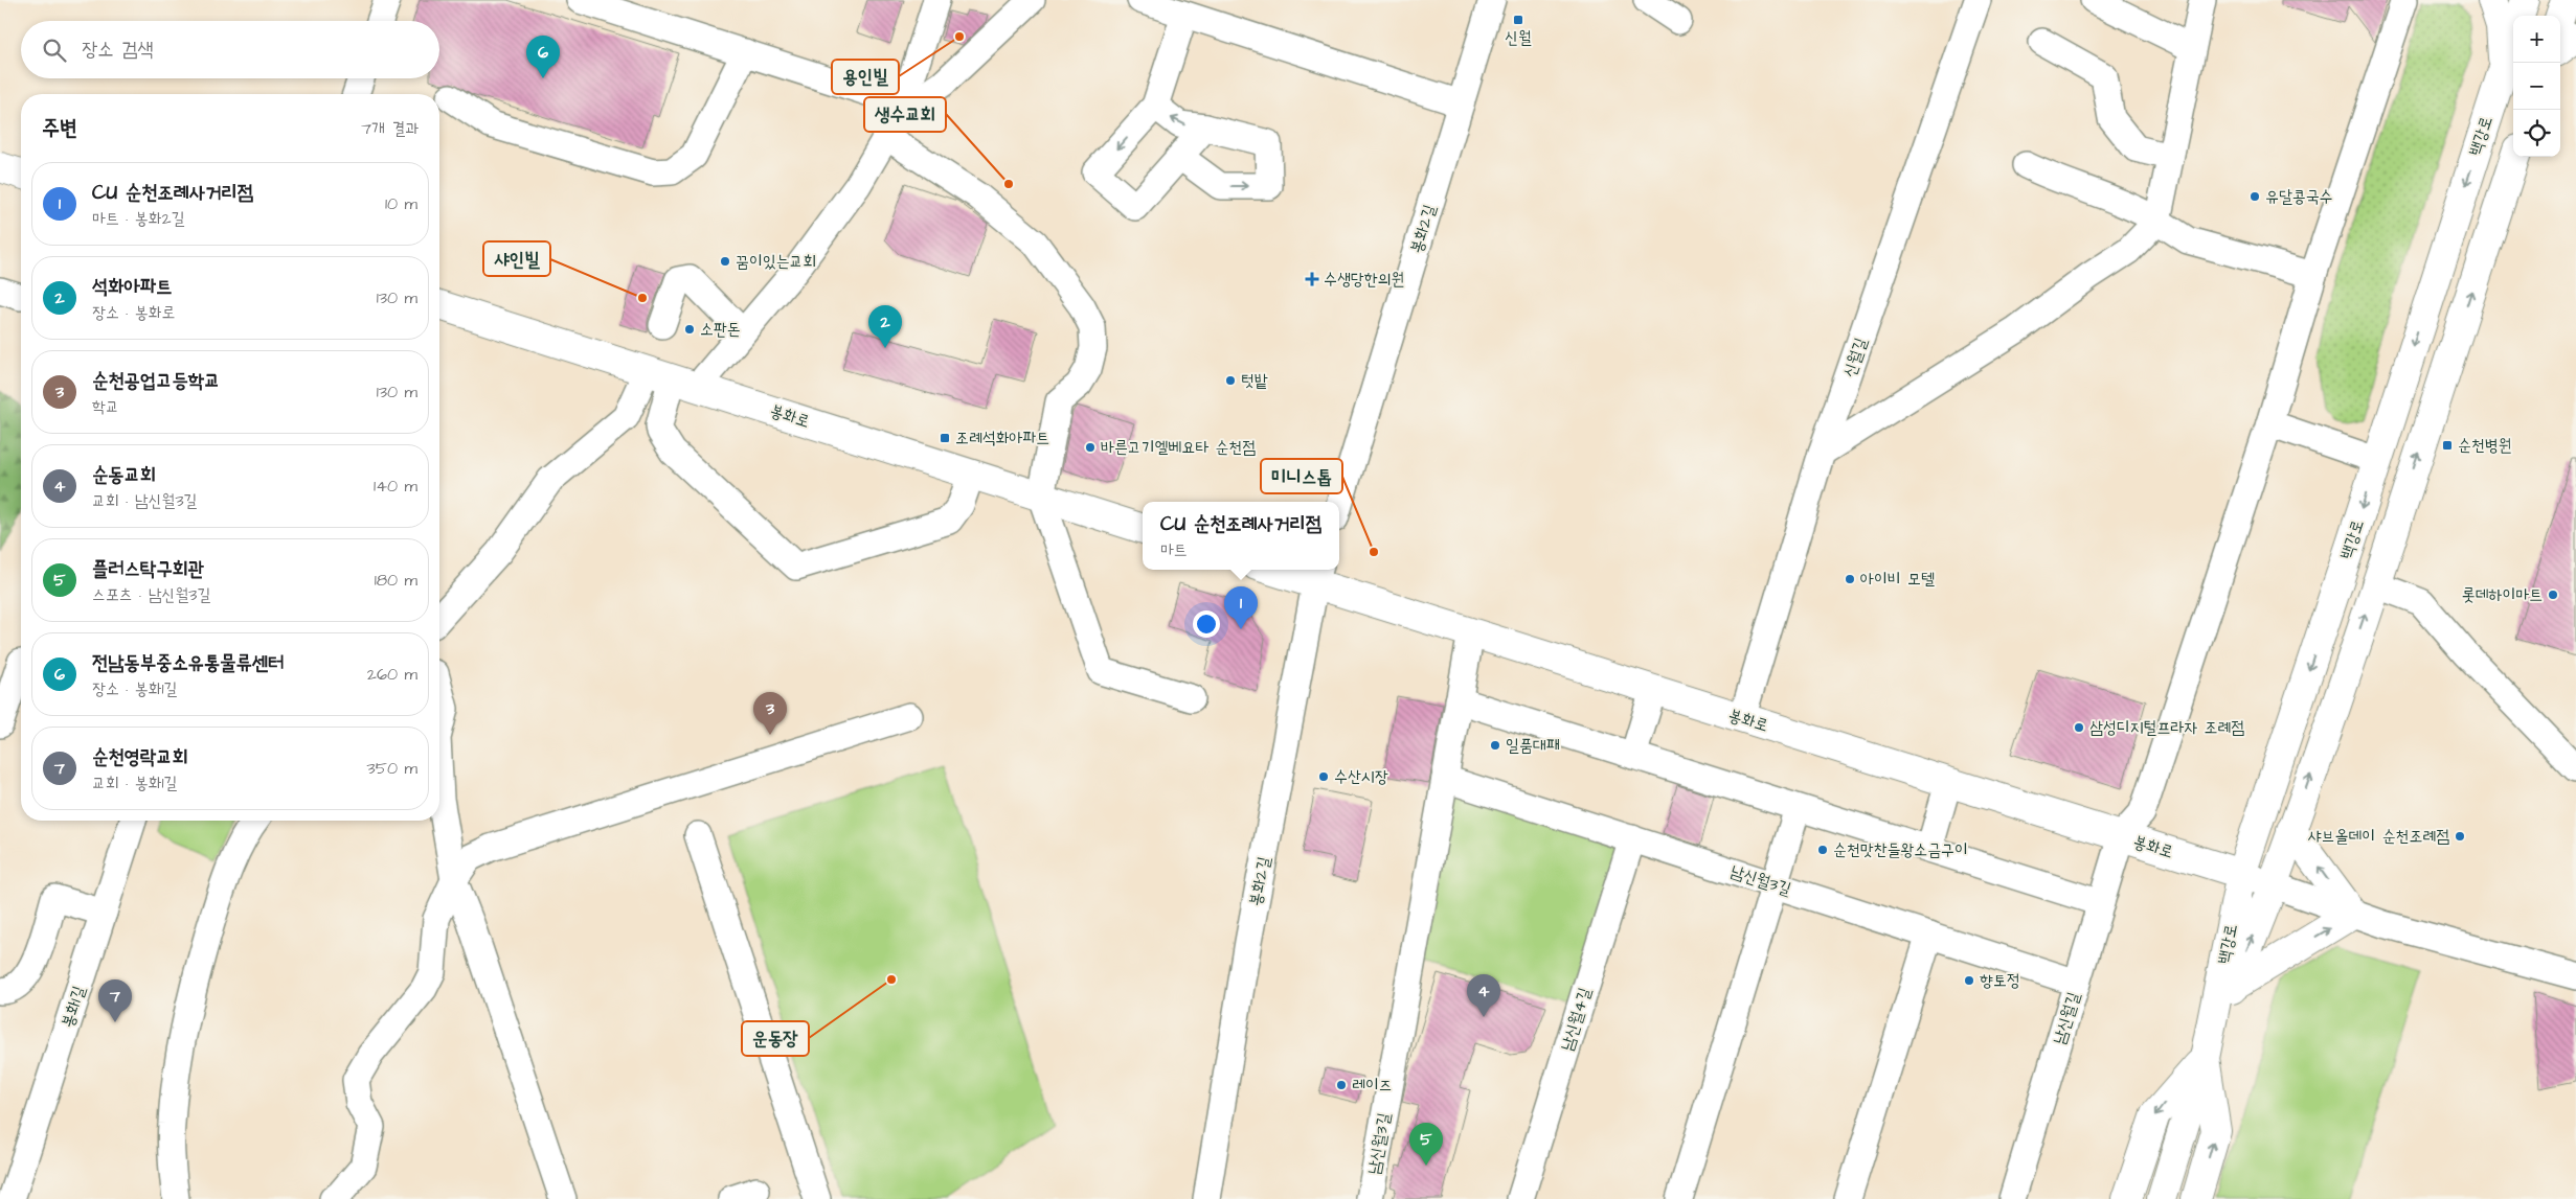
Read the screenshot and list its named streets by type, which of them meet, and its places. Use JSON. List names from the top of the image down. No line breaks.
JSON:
{"streets":{"main road":["백강로","봉화로"],"street":["봉화2길","신월길","남신월3길","봉화1길","남신월길","남신월4길"]},"crossings":[["백강로","봉화로"],["봉화2길","봉화로"],["신월길","봉화로"],["봉화로","남신월3길"],["봉화로","남신월길"],["남신월3길","남신월길"],["남신월3길","남신월4길"]],"places":{"transit":["신월","조례석화아파트","순천병원"],"other":["용인빌","생수교회","유달콩국수","꿈이있는교회","샤인빌","소판돈","텃밭","바른고기엘베요타 순천점","미니스톱","아이비 모텔","롯데하이마트","삼성디지털프라자 조례점","일품대패","수산시장","샤브올데이 순천조례점","순천맛찬들왕소금구이","운동장","향토정","레이즈"],"health":["수생당한의원"]},"page":{"map_buttons":["+","−"],"search":"장소 검색","pins":["6","2","1","3","4","7","5"],"heading":["주변","7개 결과"],"list":[{"mark":"1","name":"CU 순천조례사거리점","note":"마트 · 봉화2길","value":"10 m"},{"mark":"2","name":"석화아파트","note":"장소 · 봉화로","value":"130 m"},{"mark":"3","name":"순천공업고등학교","note":"학교","value":"130 m"},{"mark":"4","name":"순동교회","note":"교회 · 남신월3길","value":"140 m"},{"mark":"5","name":"플러스탁구회관","note":"스포츠 · 남신월3길","value":"180 m"},{"mark":"6","name":"전남동부중소유통물류센터","note":"장소 · 봉화1길","value":"260 m"},{"mark":"7","name":"순천영락교회","note":"교회 · 봉화1길","value":"350 m"}],"popup":["CU 순천조례사거리점","마트"]}}
